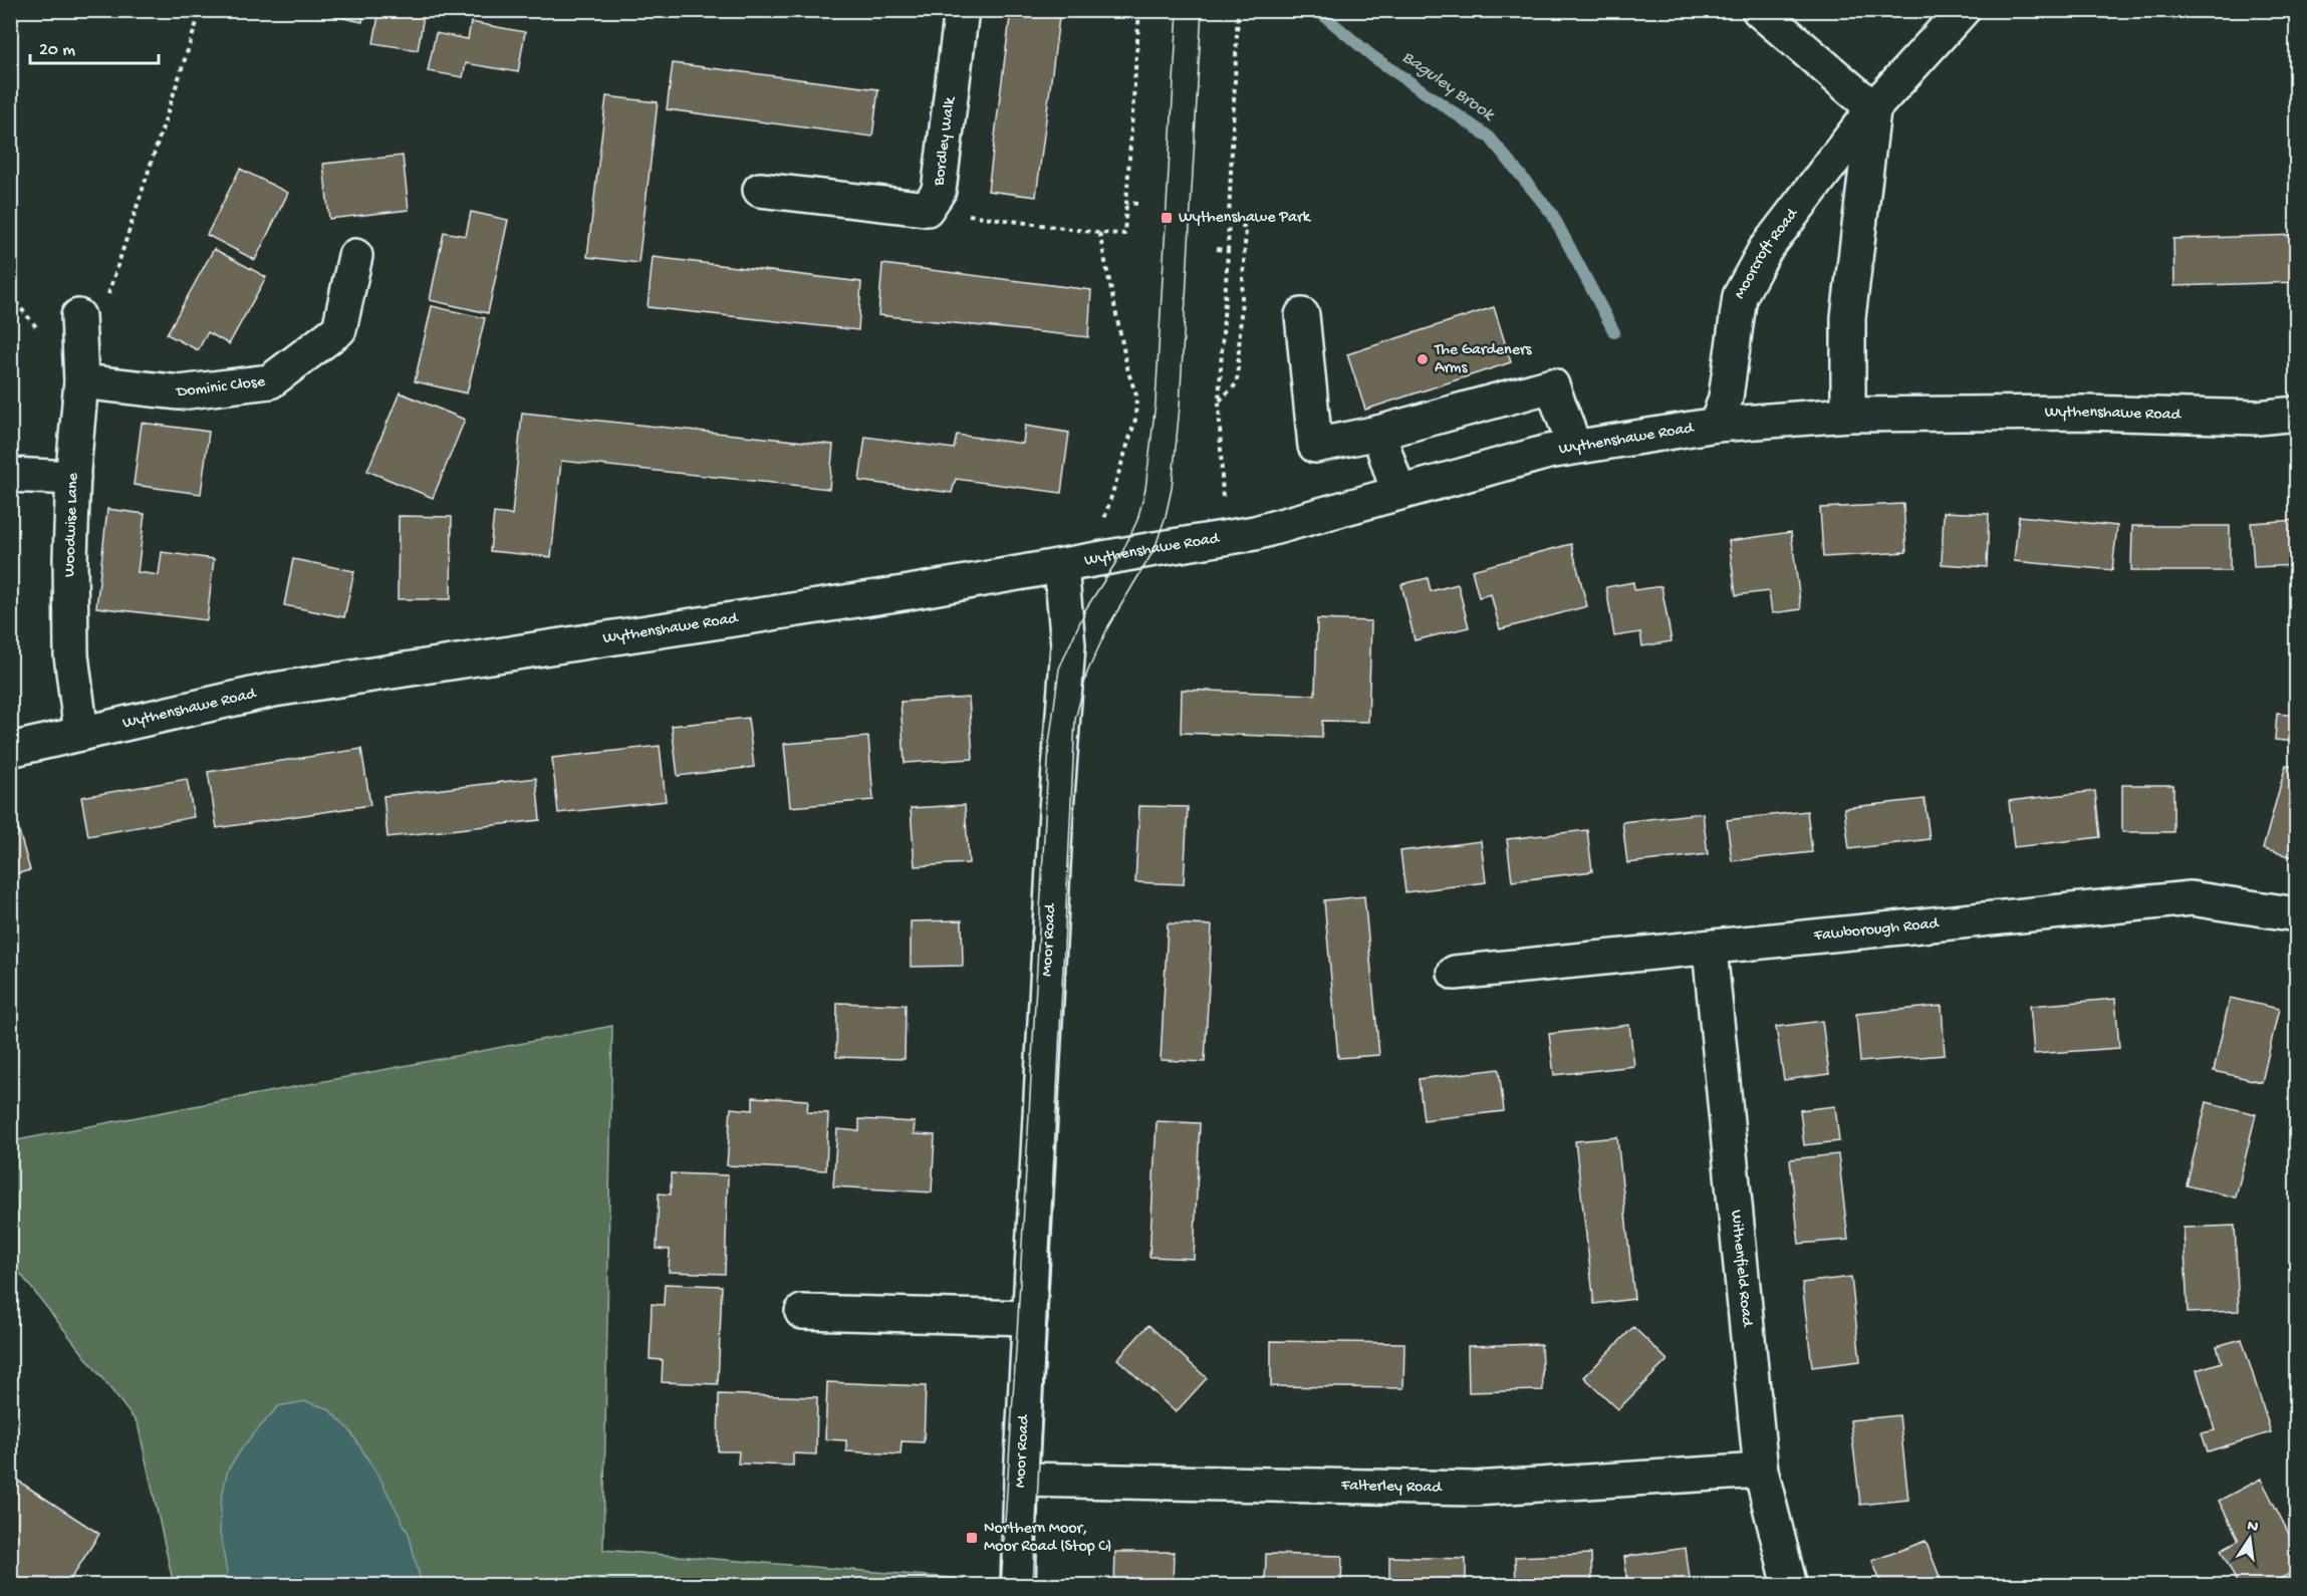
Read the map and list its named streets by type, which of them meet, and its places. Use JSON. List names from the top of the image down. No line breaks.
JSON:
{"streets":{"street":["Bordley Walk","Moorcroft Road","Dominic Close","Wythenshawe Road","Woodwise Lane","Fawborough Road","Moor Road","Withenfield Road","Falterley Road"]},"crossings":[["Moorcroft Road","Wythenshawe Road"],["Dominic Close","Woodwise Lane"],["Wythenshawe Road","Woodwise Lane"],["Wythenshawe Road","Moor Road"],["Fawborough Road","Withenfield Road"],["Moor Road","Falterley Road"],["Withenfield Road","Falterley Road"]],"water":["Baguley Brook"],"places":{"transit":["Wythenshawe Park","Northern Moor, Moor Road (Stop C)"],"other":["The Gardeners Arms"]},"scale_bar":"20 m","north":"top"}
